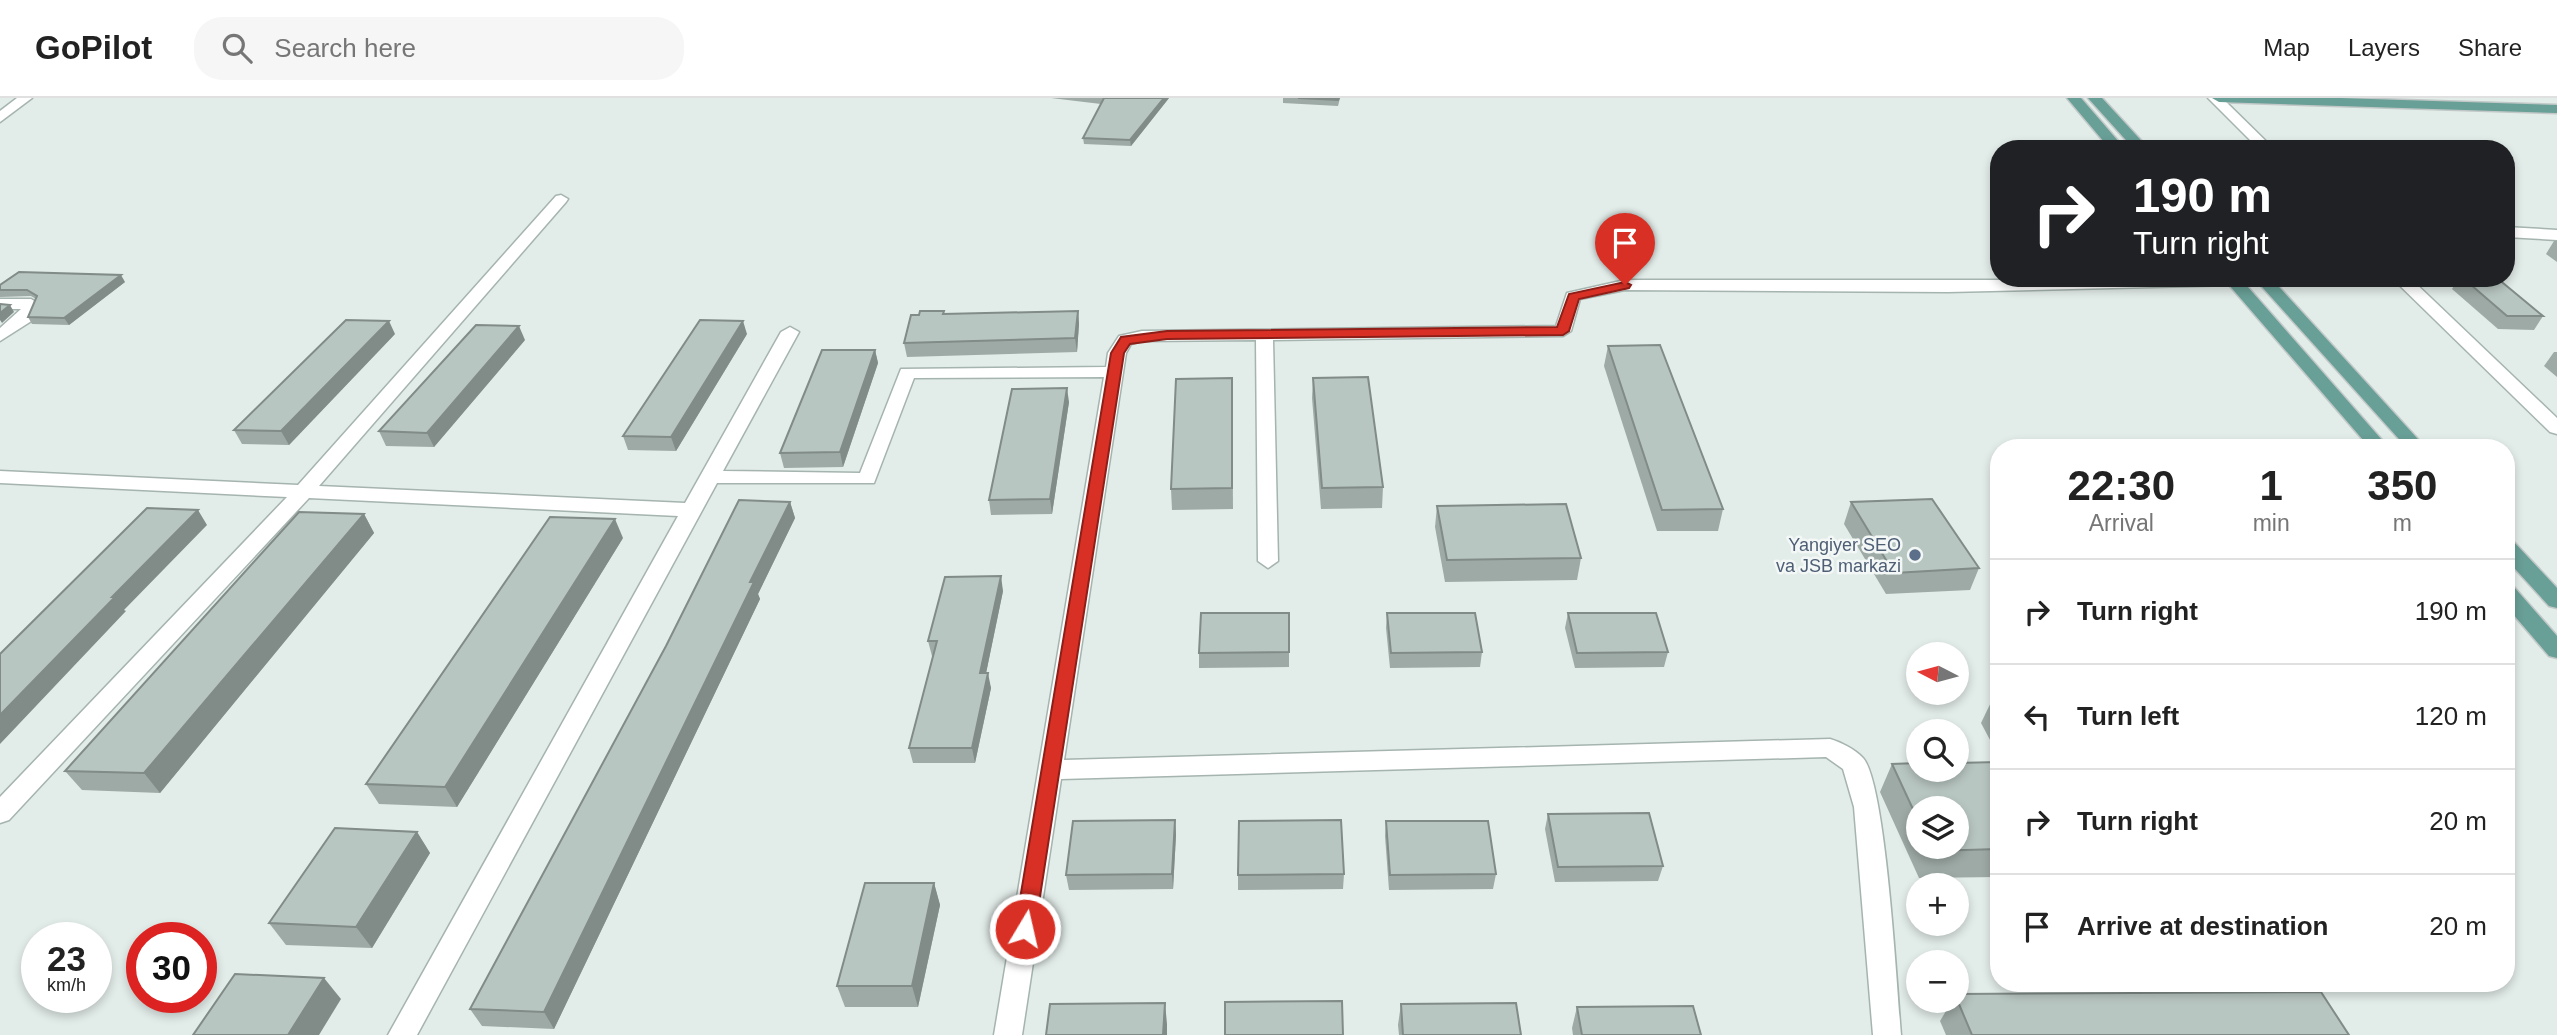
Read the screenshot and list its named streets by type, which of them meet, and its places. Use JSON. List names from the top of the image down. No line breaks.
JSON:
{"places":["Yangiyer SEO va JSB markazi"],"north":"left","page":{"header":"GoPilot","search":"Search here","nav":["Map","Layers","Share"],"turn":["190 m","Turn right"],"eta":["22:30","Arrival","1","min","350","m"],"list":[{"name":"Turn right","value":"190 m"},{"name":"Turn left","value":"120 m"},{"name":"Turn right","value":"20 m"},{"name":"Arrive at destination","value":"20 m"}],"map_buttons":["+","−"],"speed":"23 km/h","limit":"30"}}
